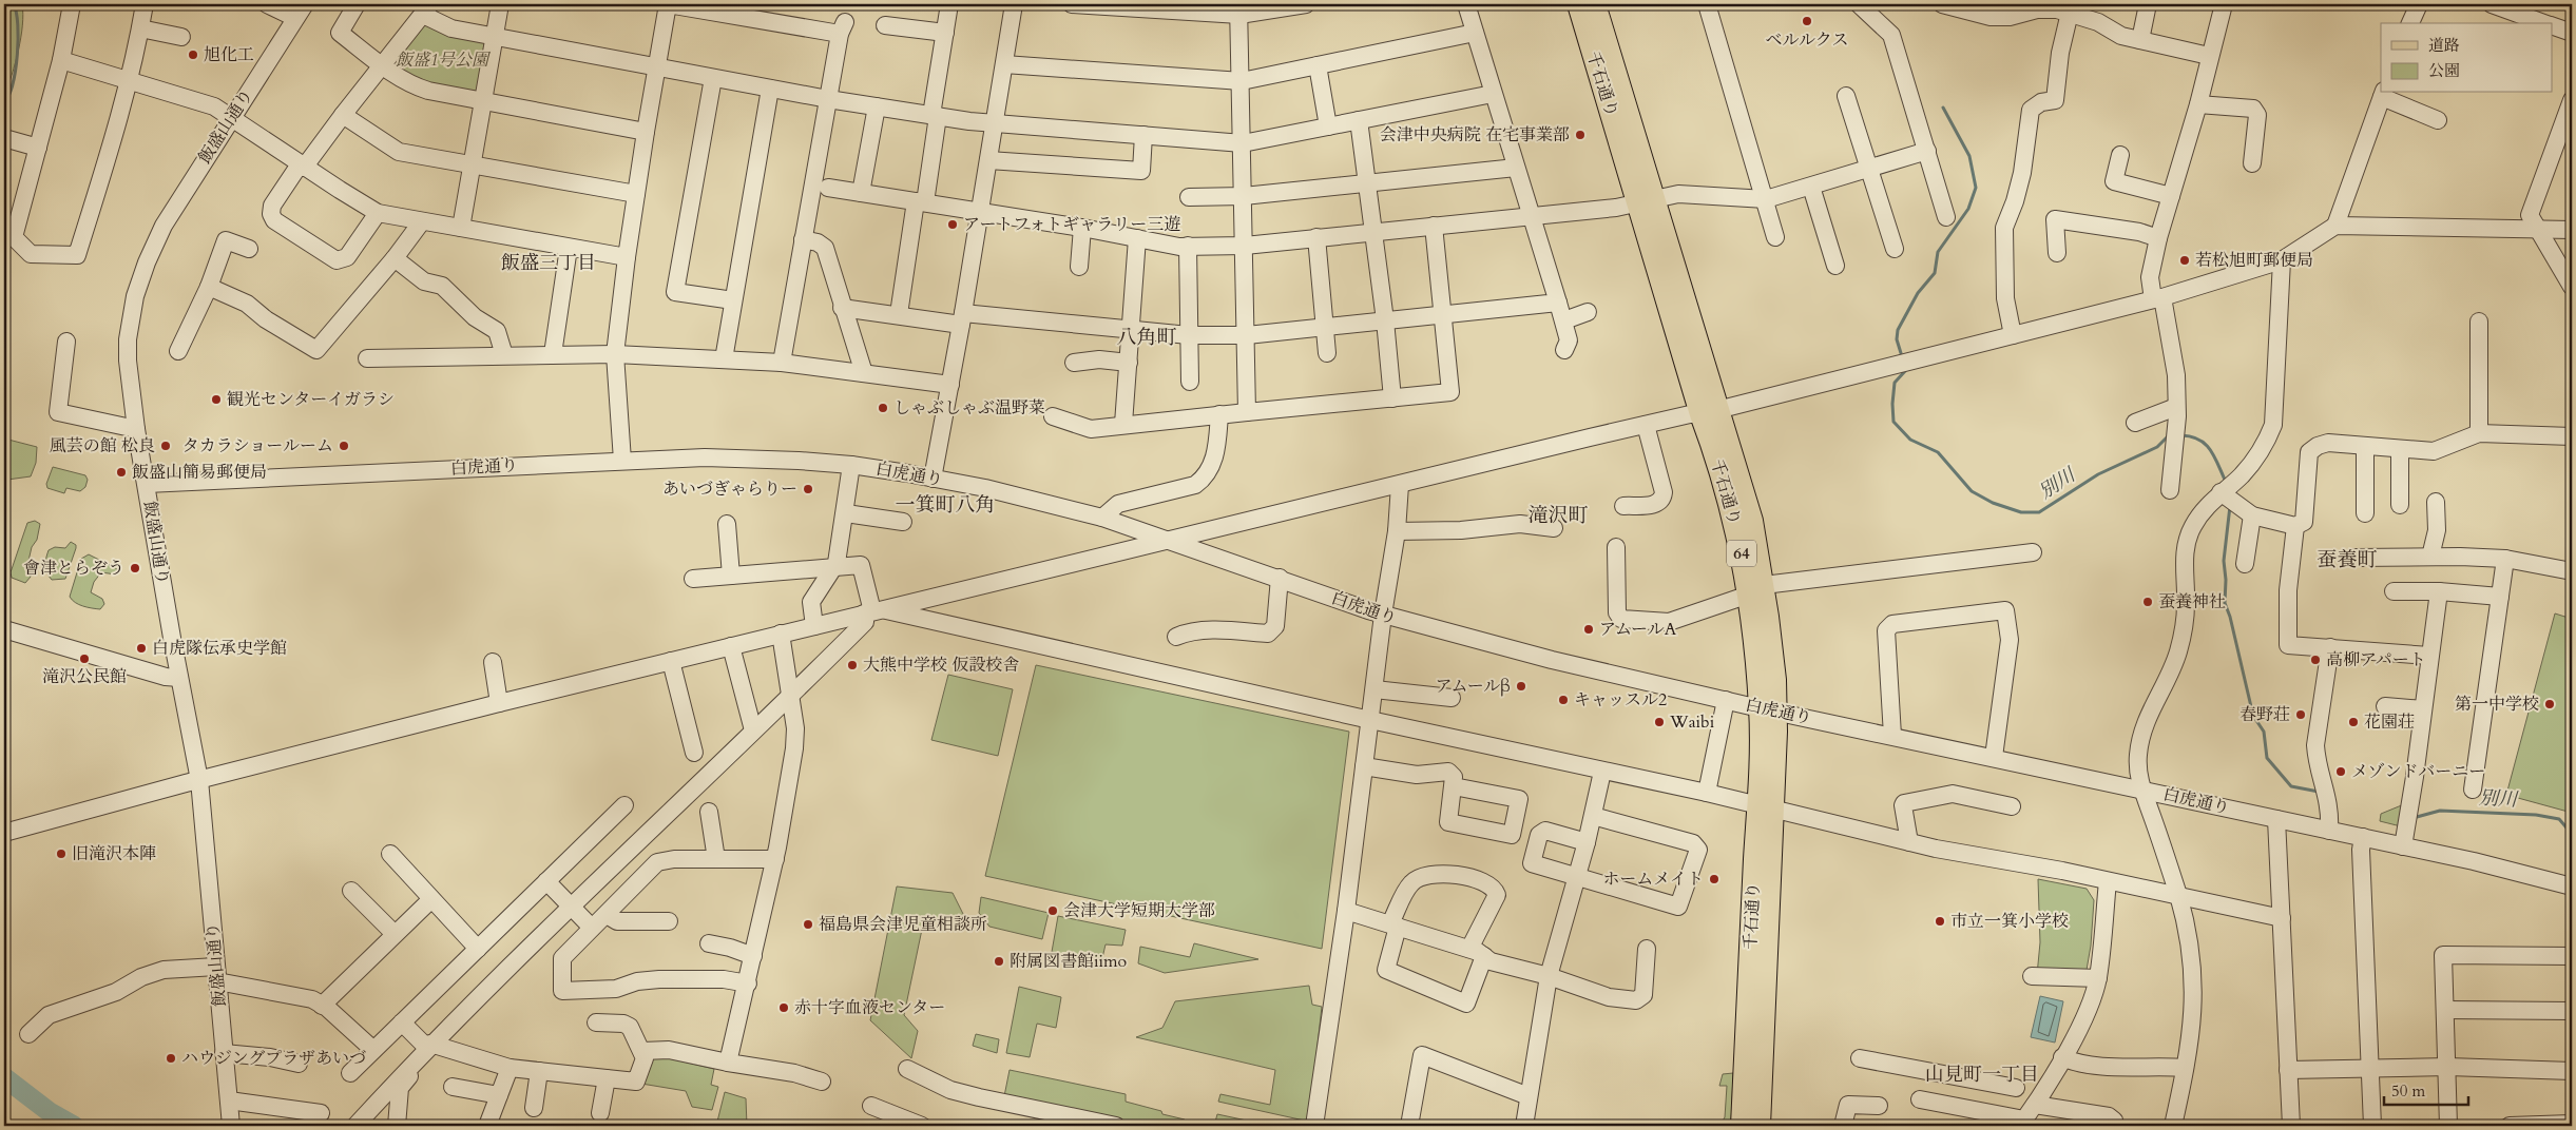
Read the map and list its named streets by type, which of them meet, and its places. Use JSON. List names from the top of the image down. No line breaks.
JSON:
{"streets":{"main road":["千石通り","64"],"street":["飯盛山通り","白虎通り"]},"crossings":[["千石通り","白虎通り"],["飯盛山通り","白虎通り"]],"districts":["飯盛三丁目","八角町","一箕町八角","滝沢町","蚕養町","山見町一丁目"],"water":["別川"],"parks":["飯盛1号公園"],"places":["ベルルクス","旭化工","会津中央病院 在宅事業部","アートフォトギャラリー三遊","若松旭町郵便局","観光センターイガラシ","しゃぶしゃぶ温野菜","風芸の館 松良","タカラショールーム","飯盛山簡易郵便局","あいづぎゃらりー","會津とらぞう","蚕養神社","アムールA","白虎隊伝承史学館","滝沢公民館","高柳アパート","大熊中学校 仮設校舎","アムールβ","キャッスル2","第一中学校","春野荘","Waibi","花園荘","メゾンドバーニー","旧滝沢本陣","ホームメイト","会津大学短期大学部","市立一箕小学校","福島県会津児童相談所","附属図書館iimo","赤十字血液センター","ハウジングプラザあいづ"],"legend":["道路","公園"],"scale_bar":"50 m"}
